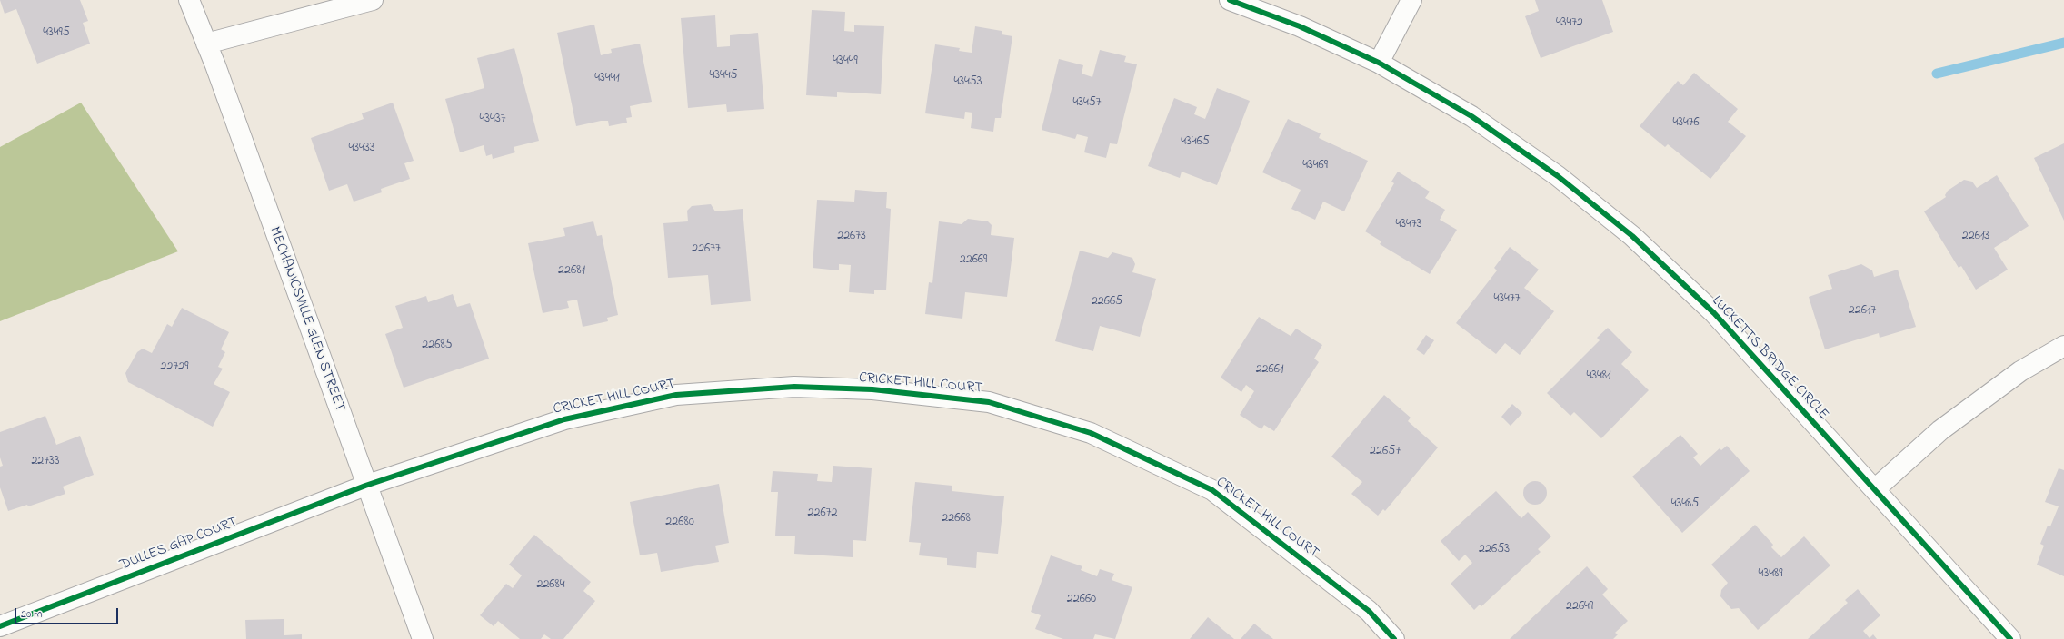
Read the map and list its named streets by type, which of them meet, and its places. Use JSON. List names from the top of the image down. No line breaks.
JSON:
{"streets":{"street":["MECHANICSVILLE GLEN STREET","LUCKETTS BRIDGE CIRCLE","CRICKET HILL COURT","DULLES GAP COURT"]},"crossings":[["MECHANICSVILLE GLEN STREET","CRICKET HILL COURT"],["MECHANICSVILLE GLEN STREET","DULLES GAP COURT"],["CRICKET HILL COURT","DULLES GAP COURT"]],"house_numbers":["43472","43495","43449","43445","43441","43453","43457","43437","43476","43465","43433","43469","43473","22673","22613","22677","22669","22681","43477","22665","22617","22685","22729","22661","43481","22657","22733","43485","22672","22668","22680","22653","43489","22684","22660","22649"],"scale_bar":"20 m"}
